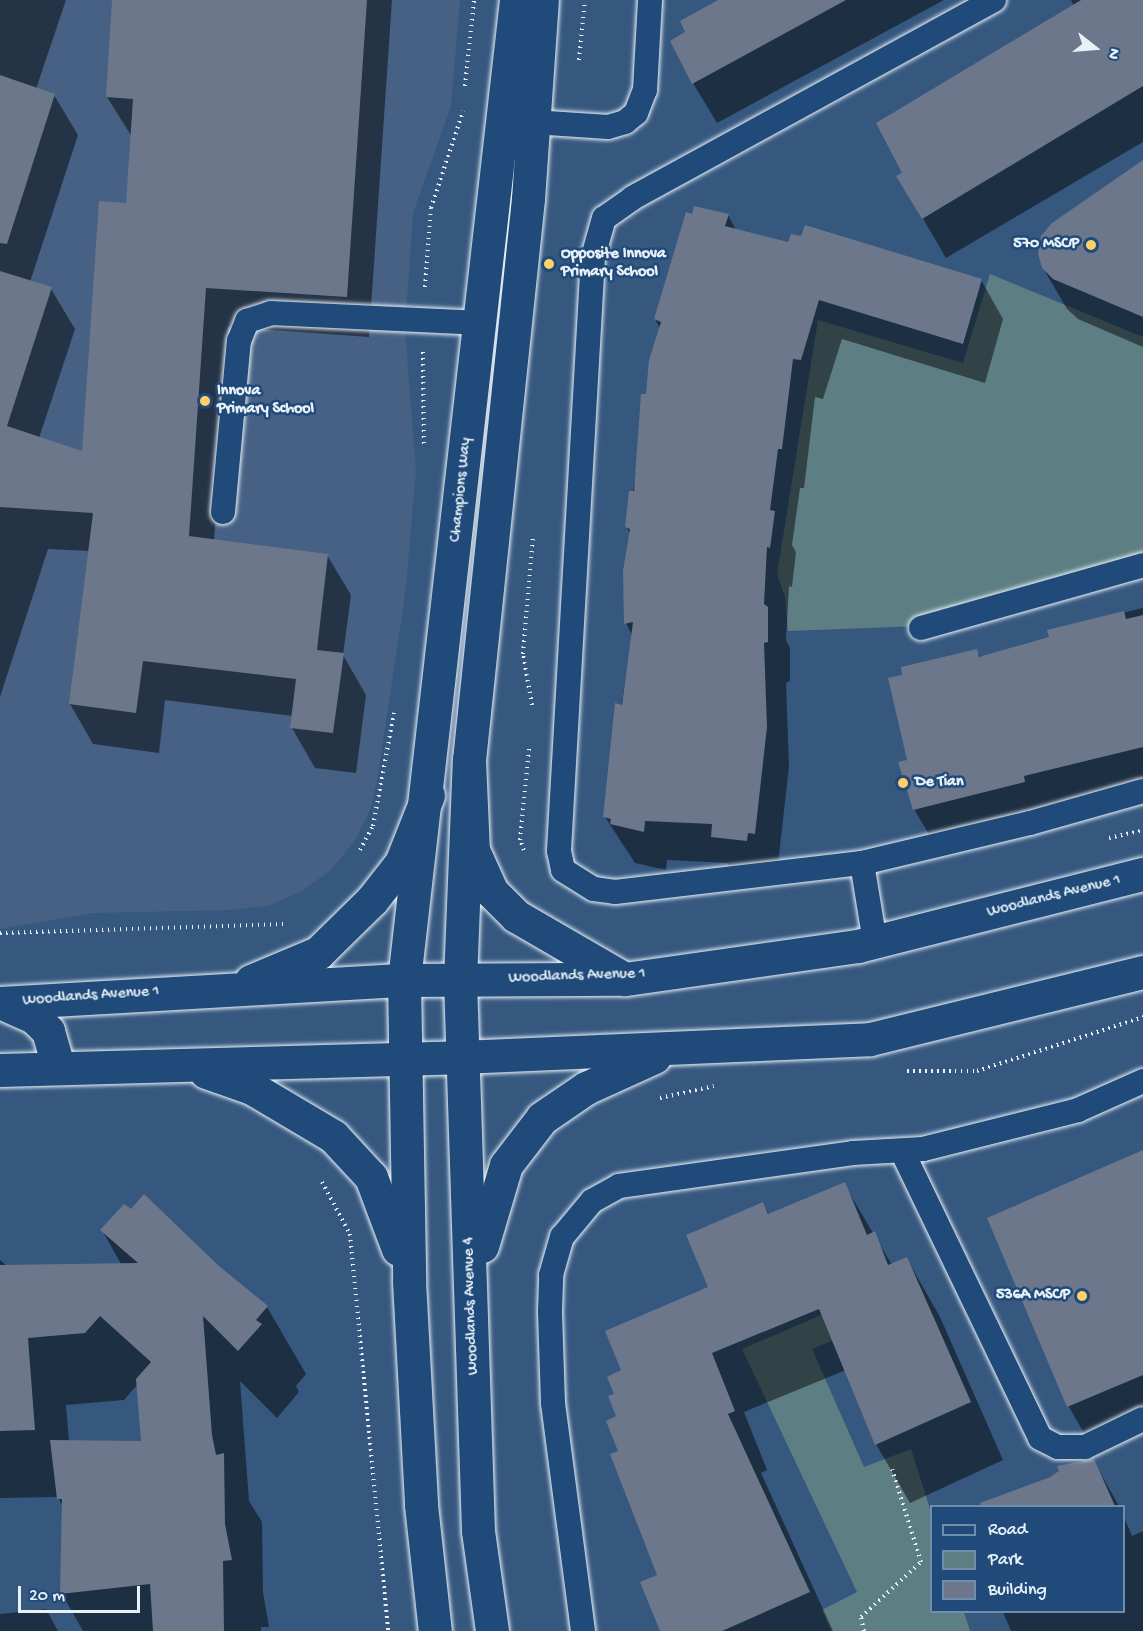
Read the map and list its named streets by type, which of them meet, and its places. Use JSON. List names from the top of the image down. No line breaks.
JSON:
{"streets":{"street":["Champions Way","Woodlands Avenue 1","Woodlands Avenue 4"]},"crossings":[["Champions Way","Woodlands Avenue 1"],["Woodlands Avenue 1","Woodlands Avenue 4"]],"places":["570 MSCP","Opposite Innova Primary School","Innova Primary School","De Tian","536A MSCP"],"legend":["Road","Park","Building"],"scale_bar":"20 m","north":"right"}
